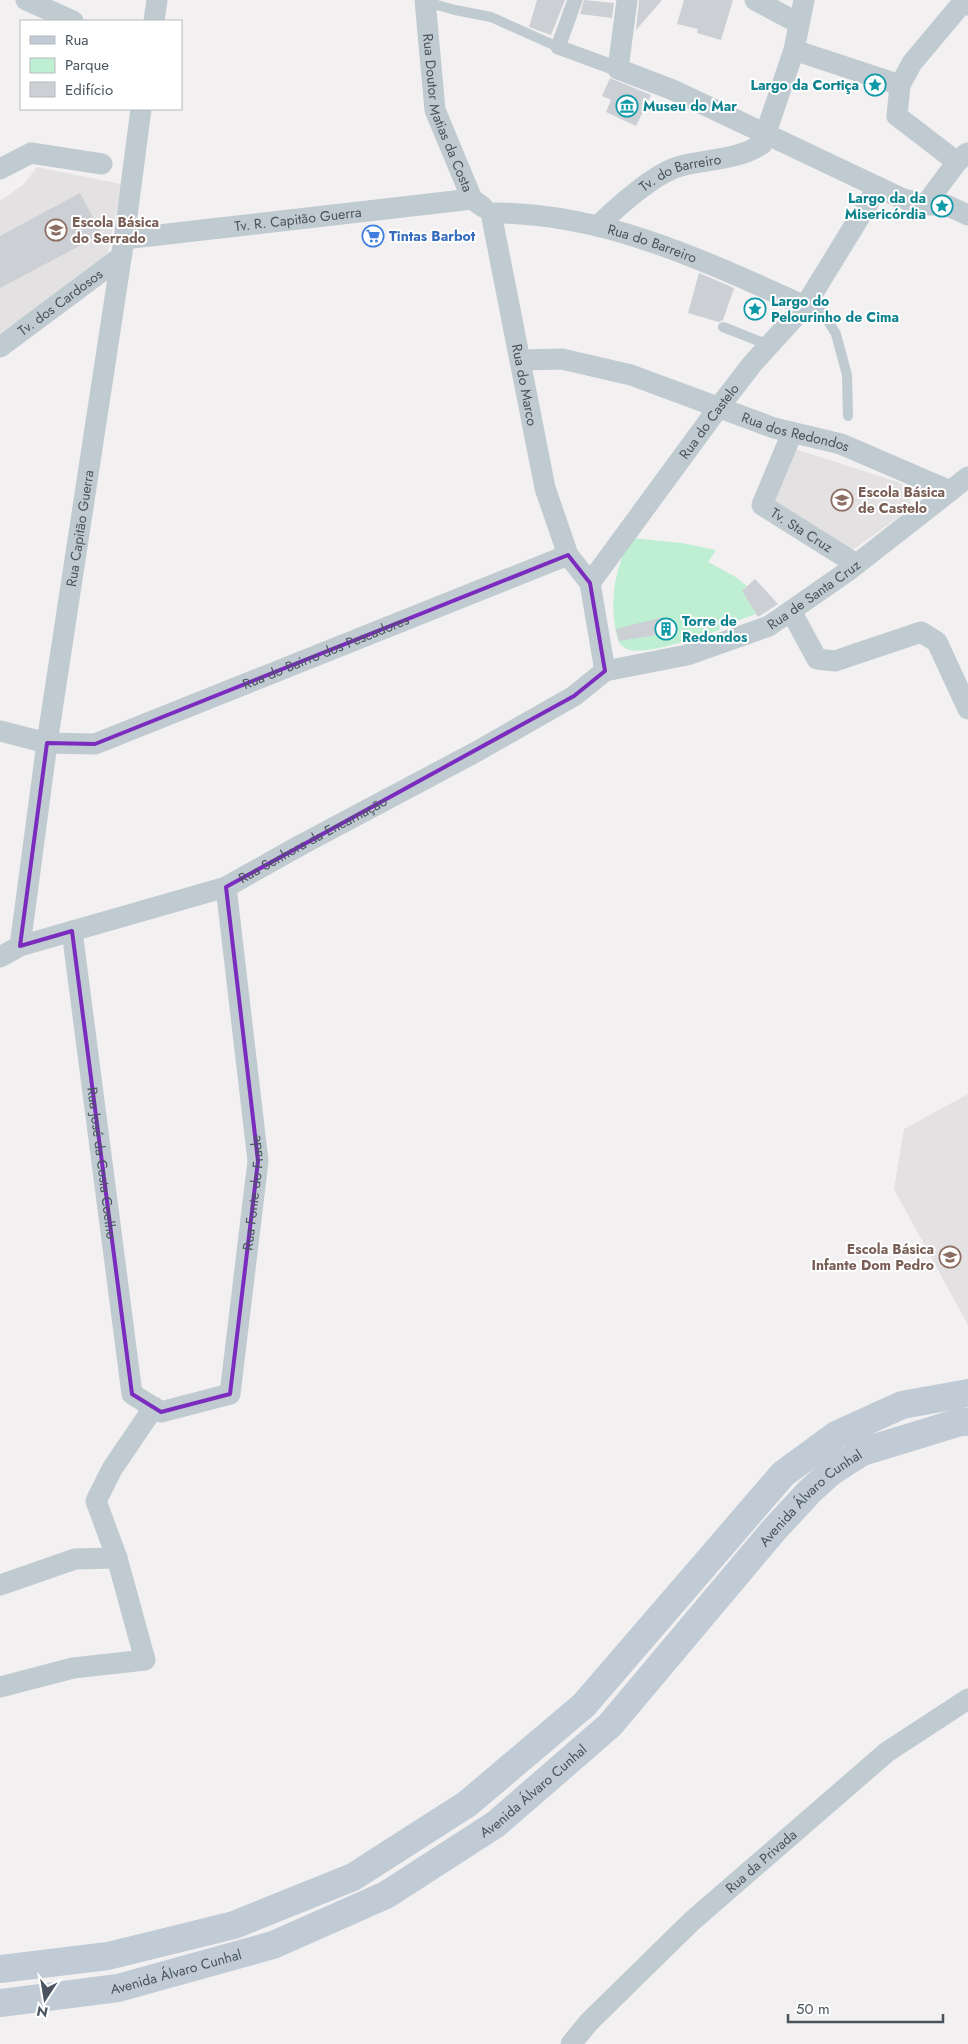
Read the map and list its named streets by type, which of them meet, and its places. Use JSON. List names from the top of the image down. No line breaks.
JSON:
{"streets":{"main road":["Avenida Álvaro Cunhal"],"street":["Rua Doutor Matias da Costa","Tv. do Barreiro","Tv. R. Capitão Guerra","Rua do Barreiro","Tv. dos Cardosos","Rua do Marco","Rua do Castelo","Rua dos Redondos","Rua Capitão Guerra","Tv. Sta Cruz","Rua de Santa Cruz","Rua do Bairro dos Pescadores","Rua Senhora da Encarnação","Rua José da Costa Coelho","Rua Fonte do Frade","Rua da Privada"]},"crossings":[["Rua Doutor Matias da Costa","Tv. R. Capitão Guerra"],["Rua Doutor Matias da Costa","Rua do Barreiro"],["Rua Doutor Matias da Costa","Rua do Marco"],["Tv. do Barreiro","Rua do Barreiro"],["Tv. R. Capitão Guerra","Tv. dos Cardosos"],["Tv. R. Capitão Guerra","Rua Capitão Guerra"],["Rua do Barreiro","Rua do Marco"],["Rua do Barreiro","Rua do Castelo"],["Tv. dos Cardosos","Rua Capitão Guerra"],["Rua do Marco","Rua dos Redondos"],["Rua do Marco","Rua do Bairro dos Pescadores"],["Rua do Castelo","Rua dos Redondos"],["Rua dos Redondos","Tv. Sta Cruz"],["Rua dos Redondos","Rua de Santa Cruz"],["Rua Capitão Guerra","Rua do Bairro dos Pescadores"],["Rua Capitão Guerra","Rua Senhora da Encarnação"],["Tv. Sta Cruz","Rua de Santa Cruz"],["Rua de Santa Cruz","Rua Senhora da Encarnação"],["Rua Senhora da Encarnação","Rua José da Costa Coelho"],["Rua Senhora da Encarnação","Rua Fonte do Frade"],["Rua José da Costa Coelho","Rua Fonte do Frade"]],"places":{"place":["Largo da Cortiça","Largo da da Misericórdia","Largo do Pelourinho de Cima"],"museum":["Museu do Mar"],"school or university":["Escola Básica do Serrado","Escola Básica de Castelo","Escola Básica Infante Dom Pedro"],"supermarket":["Tintas Barbot"],"building":["Torre de Redondos"]},"legend":["Rua","Parque","Edifício"],"scale_bar":"50 m","north":"bottom"}
